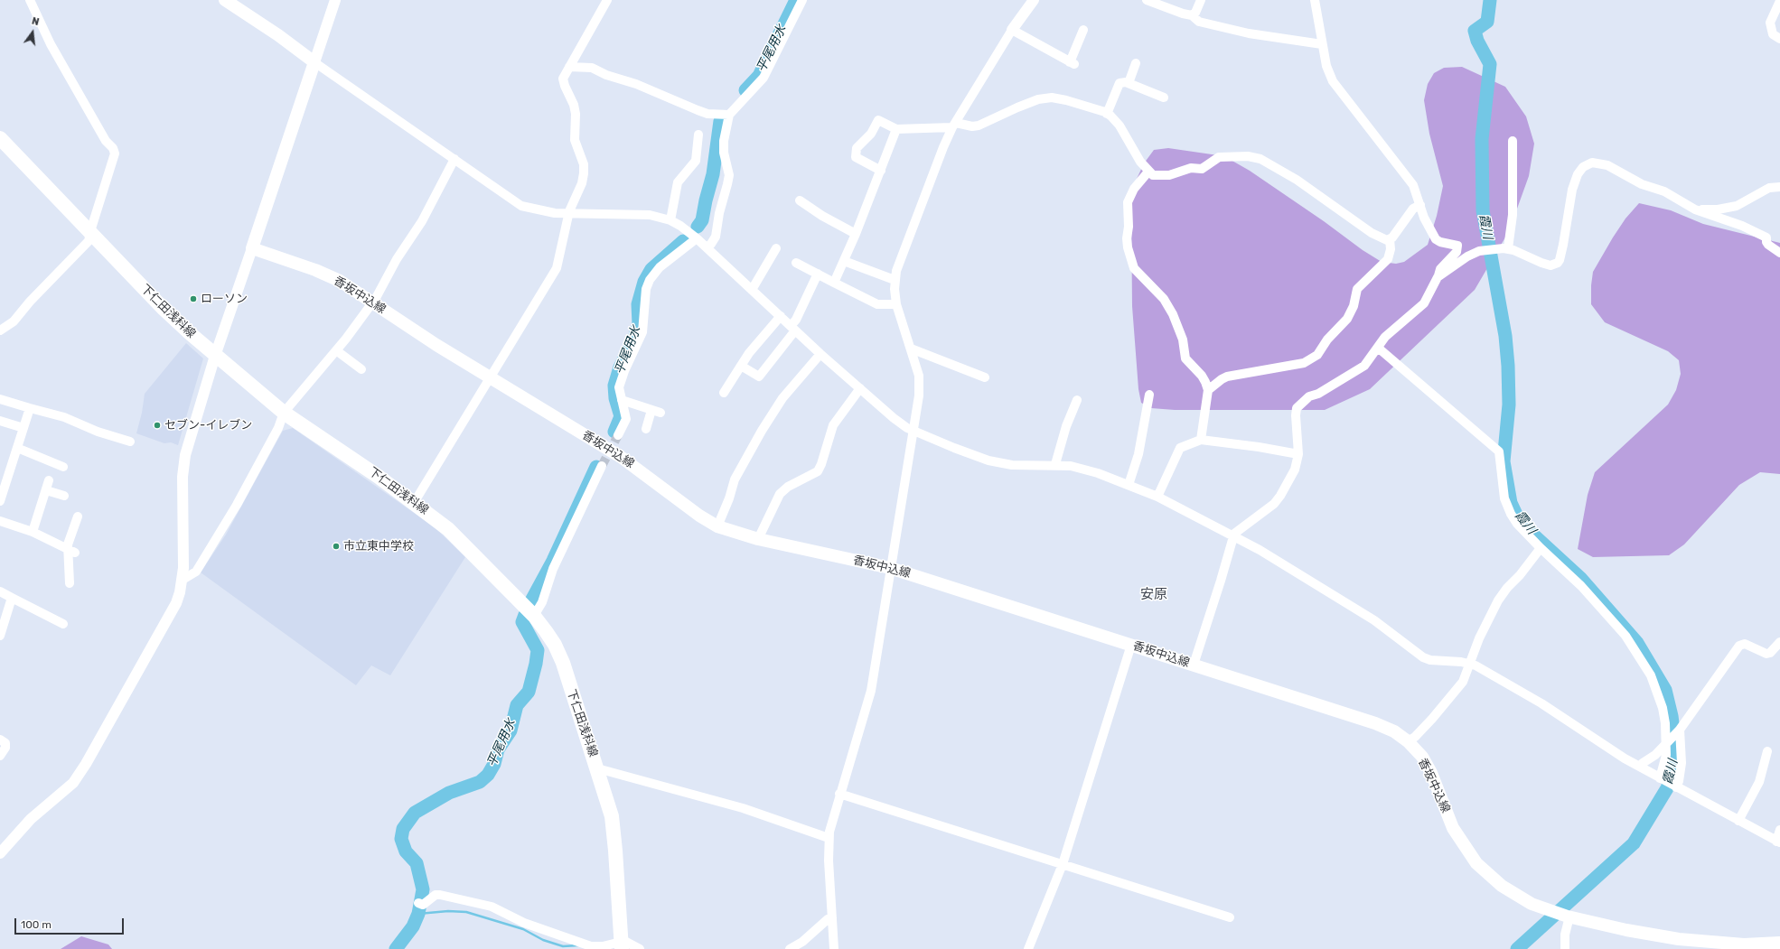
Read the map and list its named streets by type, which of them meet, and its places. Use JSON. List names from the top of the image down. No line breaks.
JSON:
{"streets":{"main road":["香坂中込線","下仁田浅科線"]},"districts":["安原"],"water":["平尾用水","霞川"],"places":["ローソン","セブン-イレブン","市立東中学校"],"scale_bar":"100 m","north":"top"}
